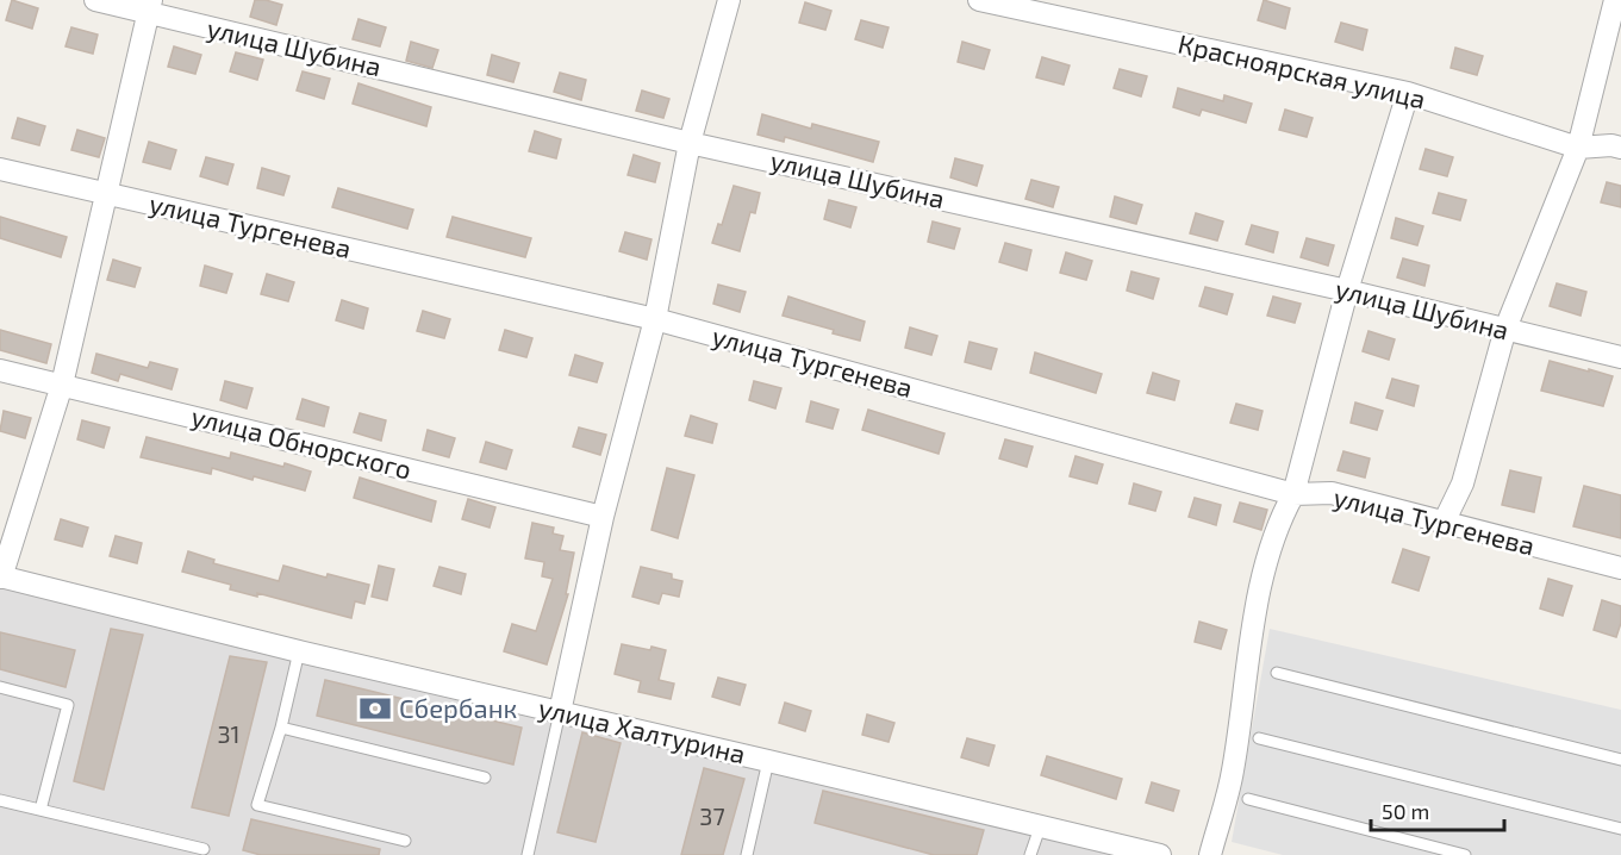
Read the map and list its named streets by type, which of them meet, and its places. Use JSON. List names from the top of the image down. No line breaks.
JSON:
{"streets":{"street":["улица Шубина","Красноярская улица","улица Тургенева","улица Обнорского","улица Халтурина"]},"places":{"bank":["Сбербанк"]},"house_numbers":["31","37"],"scale_bar":"50 m"}
